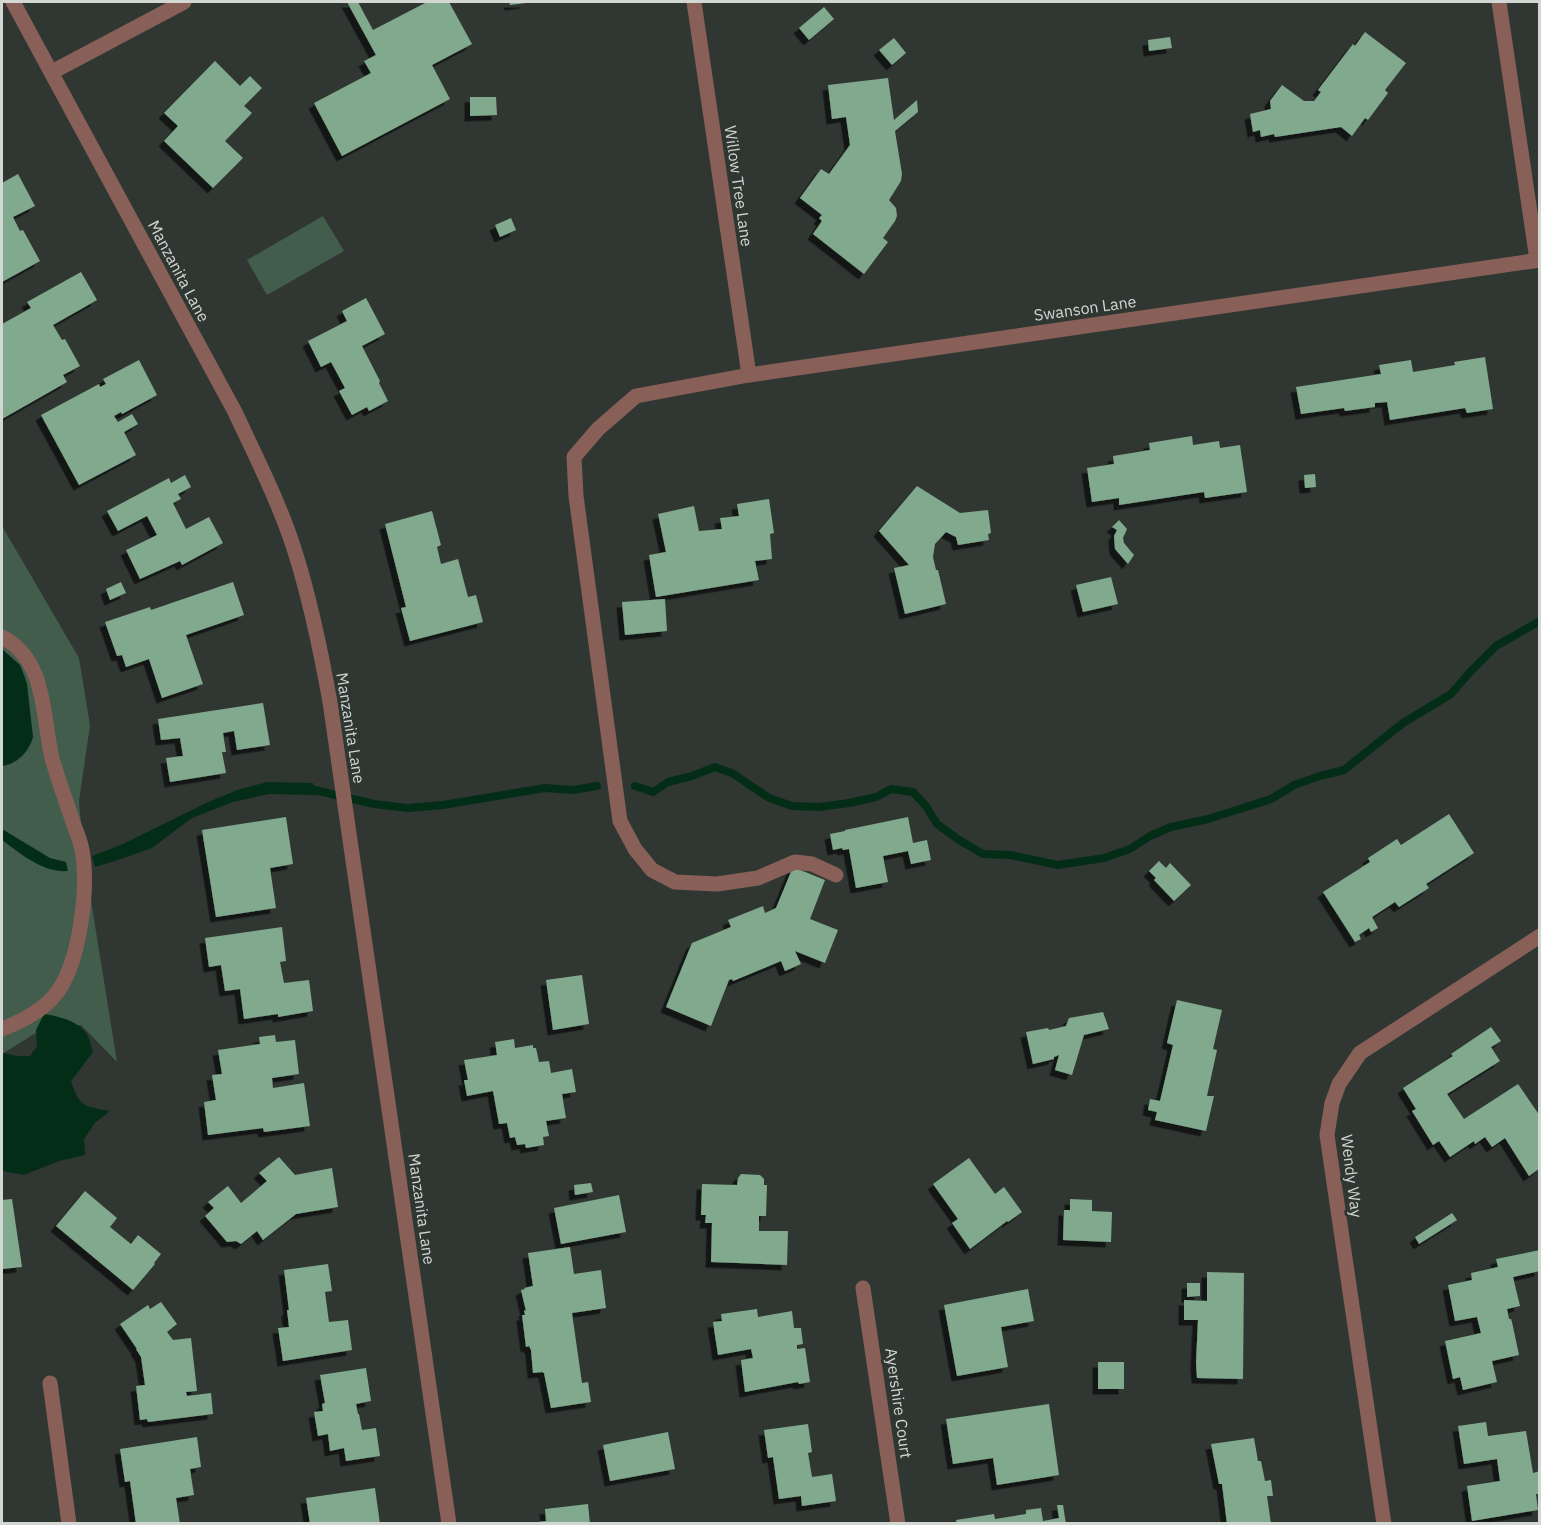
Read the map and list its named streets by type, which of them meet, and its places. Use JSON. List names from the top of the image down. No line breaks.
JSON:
{"streets":{"street":["Willow Tree Lane","Manzanita Lane","Swanson Lane","Wendy Way","Ayershire Court"]},"crossings":[["Willow Tree Lane","Swanson Lane"]]}
